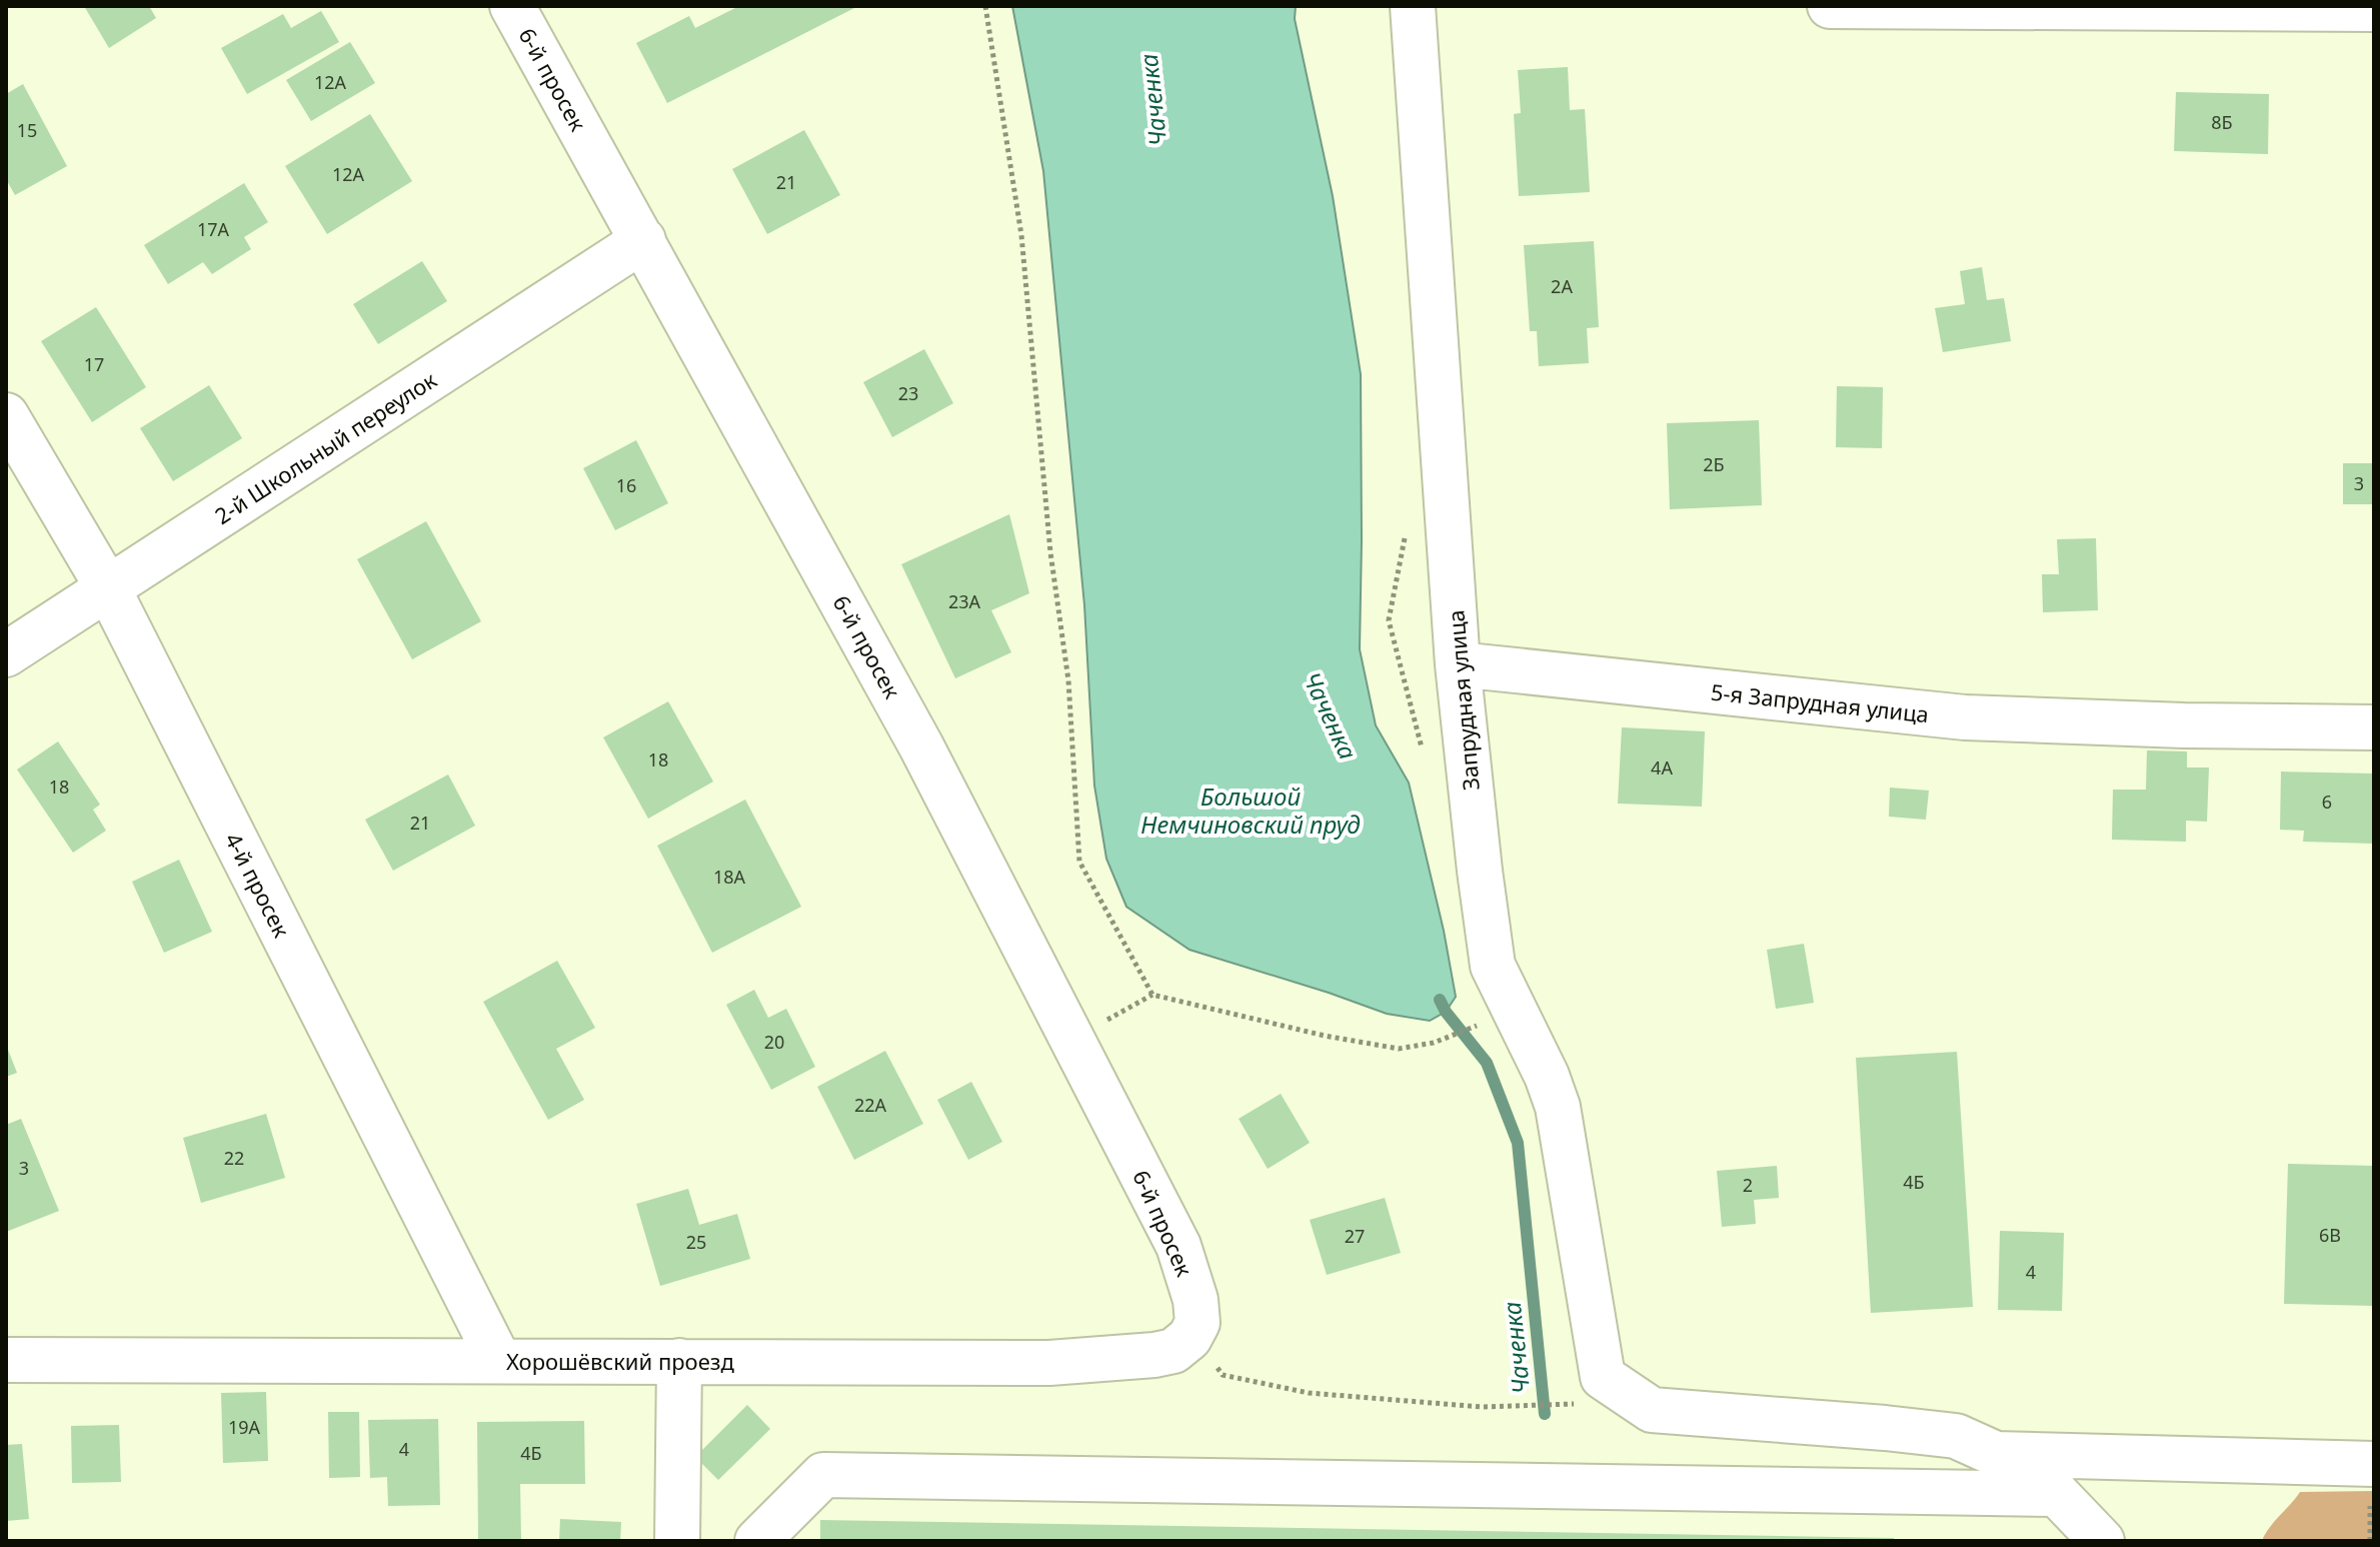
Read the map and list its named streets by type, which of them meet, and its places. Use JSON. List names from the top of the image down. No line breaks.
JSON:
{"streets":{"street":["6-й просек","2-й Школьный переулок","Запрудная улица","5-я Запрудная улица","4-й просек","Хорошёвский проезд"]},"crossings":[["6-й просек","2-й Школьный переулок"],["6-й просек","Хорошёвский проезд"],["2-й Школьный переулок","4-й просек"],["Запрудная улица","5-я Запрудная улица"],["4-й просек","Хорошёвский проезд"]],"water":["Чаченка","Большой Немчиновский пруд"],"house_numbers":["12А","8Б","15","12А","21","17А","2А","17","23","2Б","3","16","23А","18","4А","18","6","21","18А","20","22А","22","3","4Б","2","6В","27","25","4","19А","4","4Б"]}
